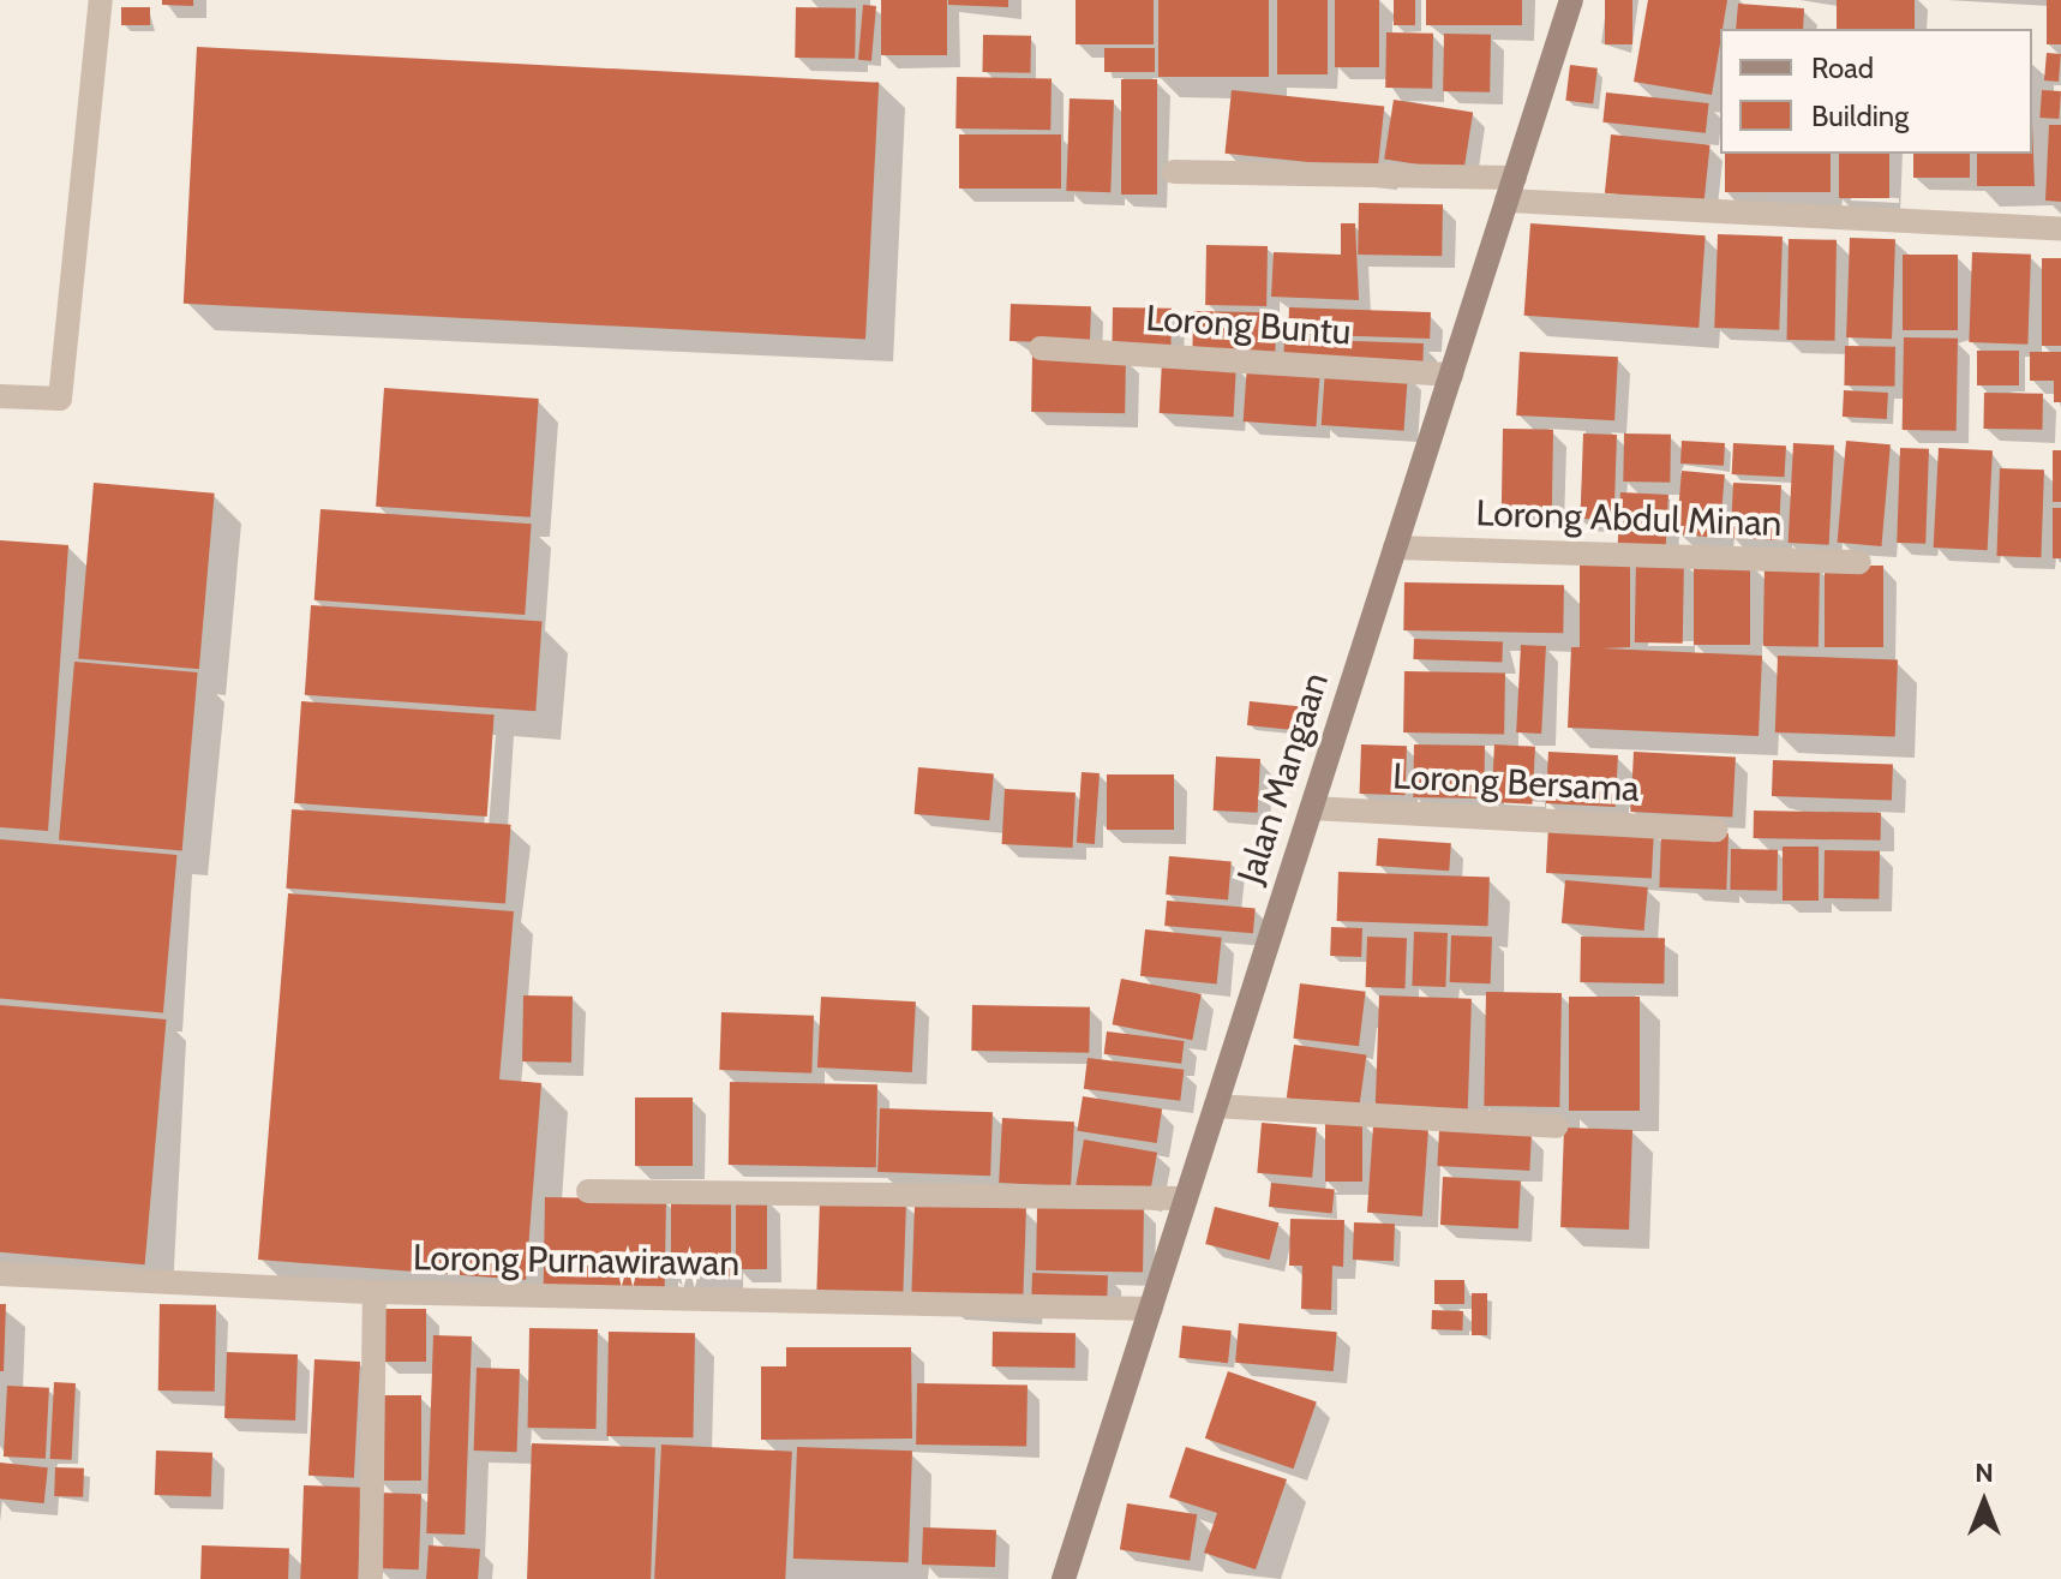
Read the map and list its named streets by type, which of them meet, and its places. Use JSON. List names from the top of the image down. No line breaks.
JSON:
{"streets":{"street":["Lorong Buntu","Lorong Abdul Minan","Jalan Mangaan","Lorong Bersama","Lorong Purnawirawan"]},"crossings":[["Lorong Buntu","Jalan Mangaan"],["Lorong Abdul Minan","Jalan Mangaan"],["Jalan Mangaan","Lorong Bersama"],["Jalan Mangaan","Lorong Purnawirawan"]],"legend":["Road","Building"],"north":"top"}
